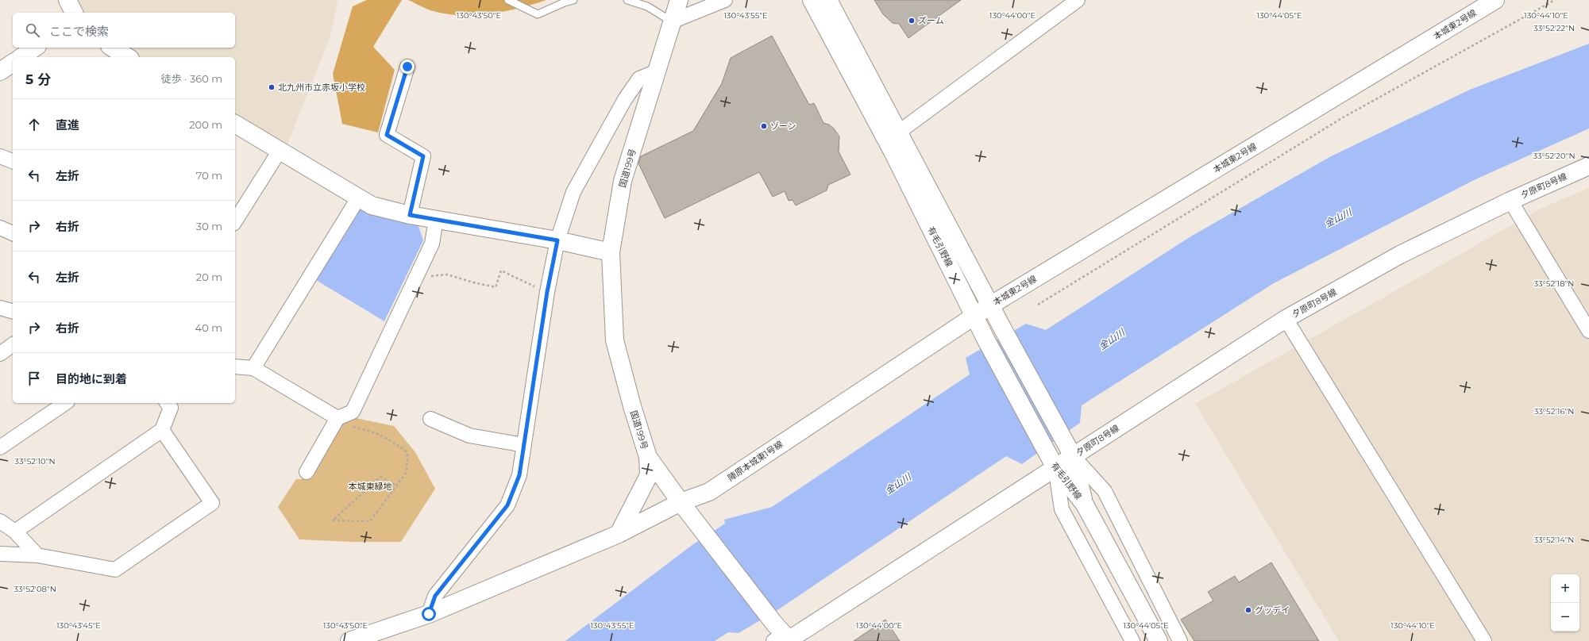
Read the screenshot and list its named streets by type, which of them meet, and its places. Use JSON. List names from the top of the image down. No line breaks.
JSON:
{"streets":{"main road":["本城東2号線","国道199号","夕原町8号線","有毛引野線","陣原本城東1号線"]},"crossings":[["本城東2号線","有毛引野線"],["本城東2号線","陣原本城東1号線"],["国道199号","陣原本城東1号線"],["夕原町8号線","有毛引野線"],["有毛引野線","陣原本城東1号線"]],"water":["金山川"],"parks":["本城東緑地"],"places":["ズーム","北九州市立赤坂小学校","ゾーン","グッデイ"],"page":{"search":"ここで検索","heading":["5 分","徒歩 · 360 m"],"list":[["直進","200 m"],["左折","70 m"],["右折","30 m"],["左折","20 m"],["右折","40 m"],"目的地に到着"],"map_buttons":["+","−"]},"coordinates":["130°43'50\"E","130°43'55\"E","130°44'00\"E","130°44'05\"E","130°44'10\"E","33°52'22\"N","33°52'20\"N","33°52'18\"N","33°52'16\"N","33°52'10\"N","33°52'14\"N","33°52'08\"N","130°43'45\"E"]}
